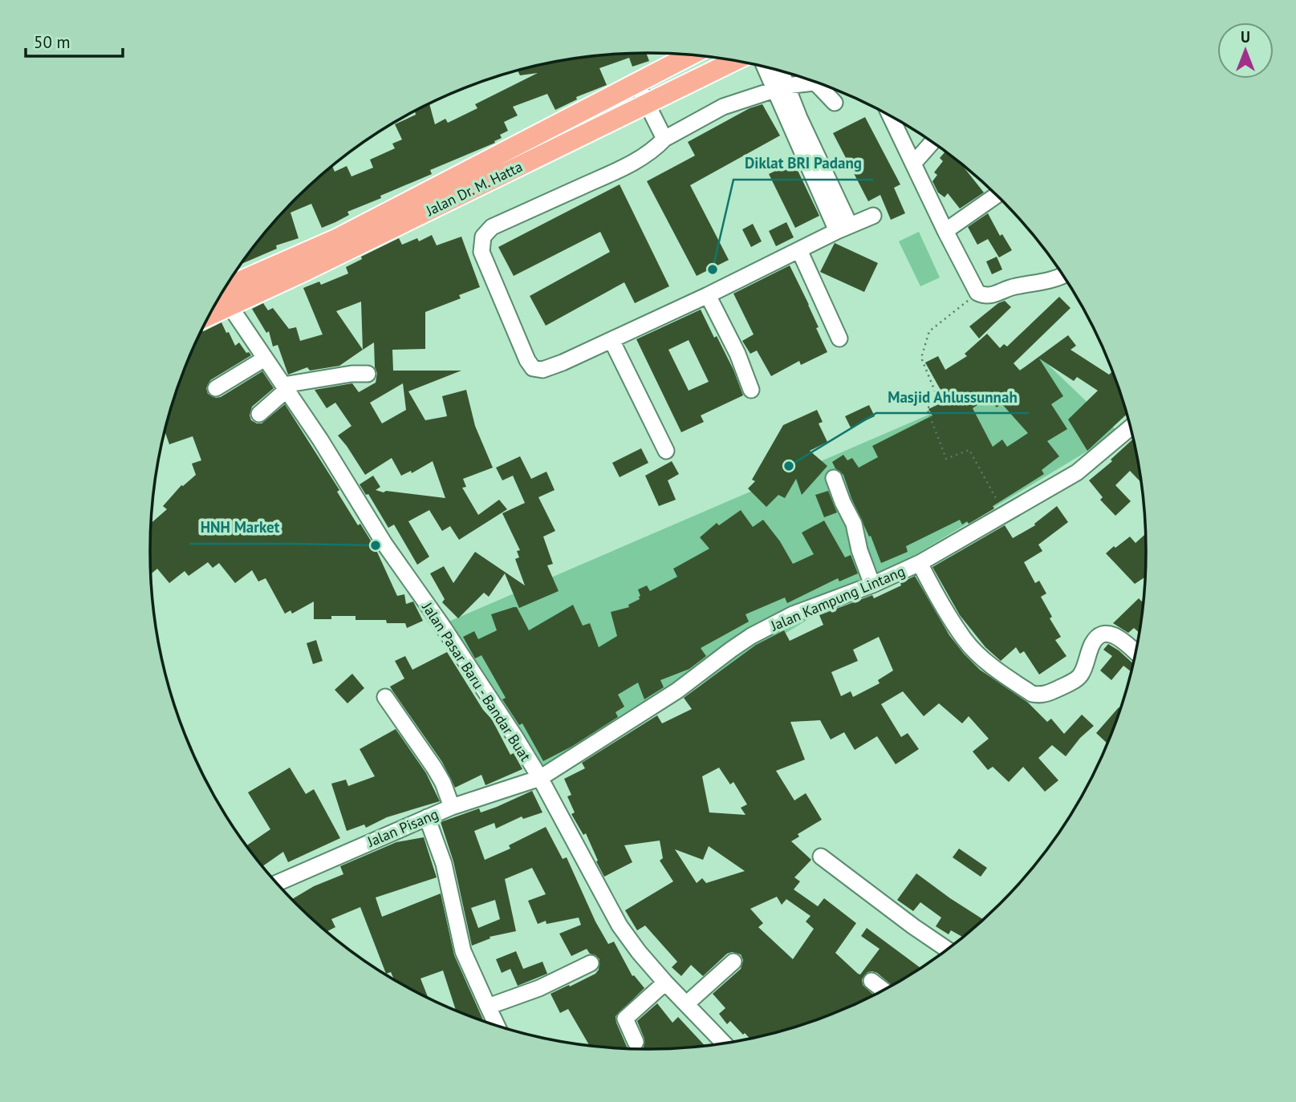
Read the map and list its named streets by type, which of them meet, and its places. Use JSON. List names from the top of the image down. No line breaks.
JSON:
{"streets":{"main road":["Jalan Dr. M. Hatta"],"street":["Jalan Kampung Lintang","Jalan Pasar Baru - Bandar Buat","Jalan Pisang"]},"crossings":[["Jalan Dr. M. Hatta","Jalan Pasar Baru - Bandar Buat"],["Jalan Kampung Lintang","Jalan Pasar Baru - Bandar Buat"],["Jalan Kampung Lintang","Jalan Pisang"],["Jalan Pasar Baru - Bandar Buat","Jalan Pisang"]],"places":["Diklat BRI Padang","Masjid Ahlussunnah","HNH Market"],"scale_bar":"50 m","north":"top"}
